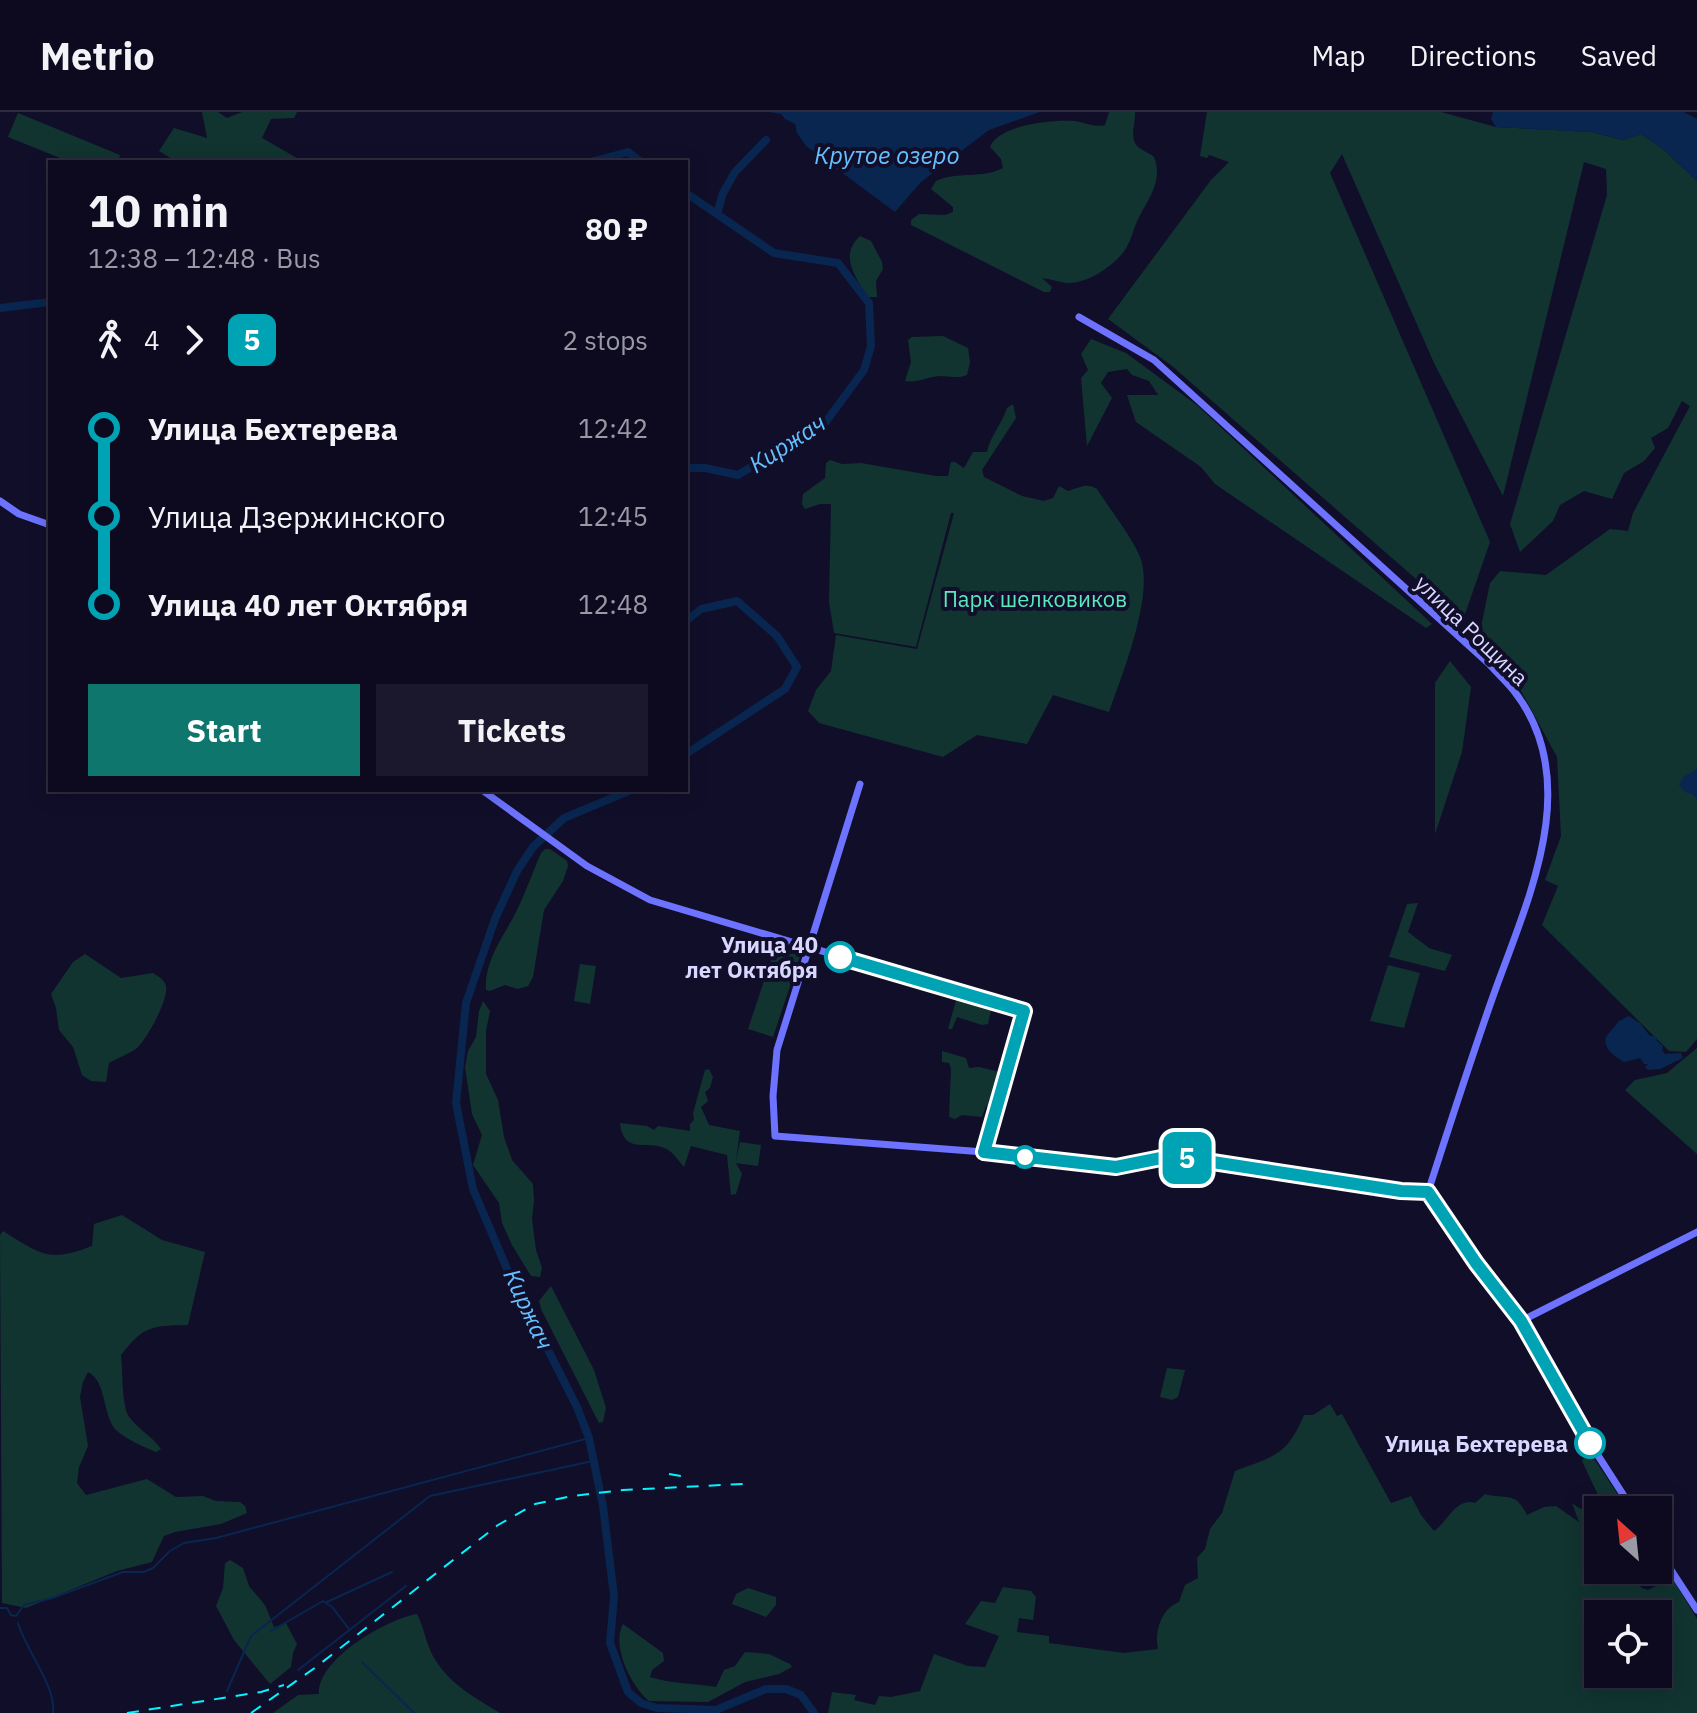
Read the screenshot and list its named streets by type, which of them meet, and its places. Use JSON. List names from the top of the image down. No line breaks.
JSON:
{"streets":{"street":["улица Рощина"]},"water":["Крутое озеро","Киржач"],"parks":["Парк шелковиков"],"places":["Улица 40 лет Октября","Улица Бехтерева"],"lines":["bus line 5"],"north":"top left","page":{"header":"Metrio","nav":["Map","Directions","Saved"],"on_map":"5","heading":["10 min","12:38 – 12:48 · Bus","80 ₽"],"legs":["4","5","2 stops"],"list":[{"name":"Улица Бехтерева","value":"12:42"},{"name":"Улица Дзержинского","value":"12:45"},{"name":"Улица 40 лет Октября","value":"12:48"}],"buttons":["Start","Tickets"]}}
